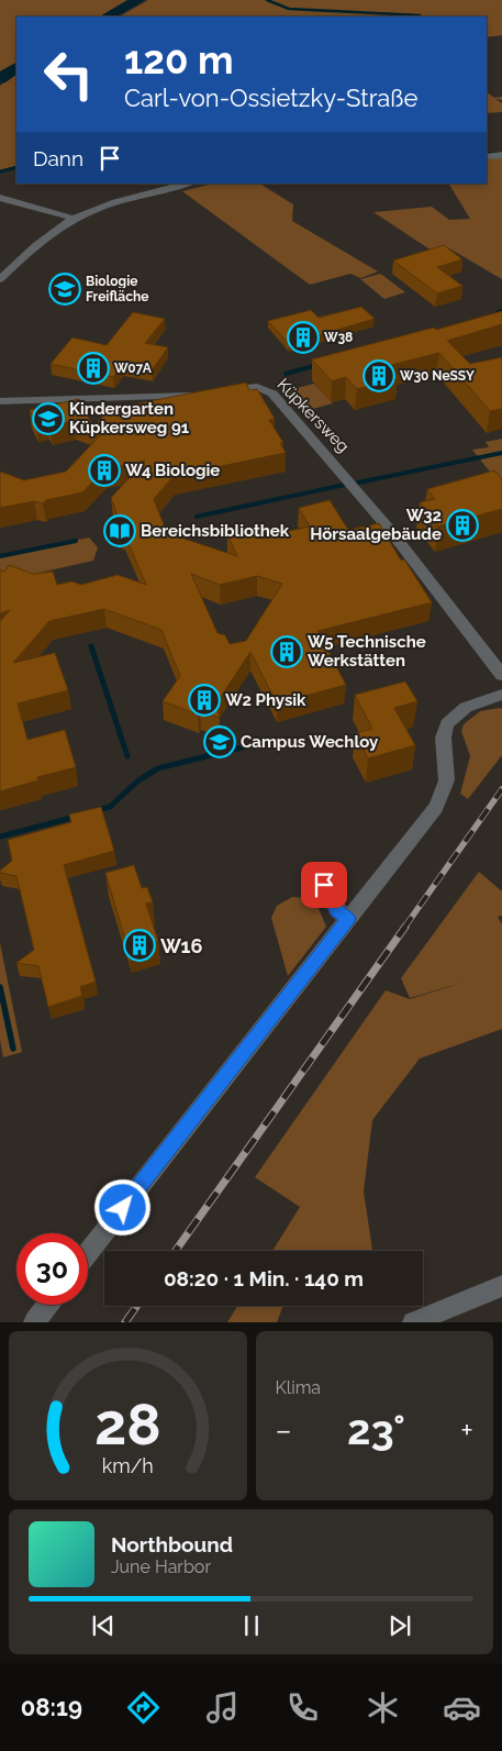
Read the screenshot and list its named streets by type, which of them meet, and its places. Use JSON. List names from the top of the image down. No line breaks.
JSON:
{"streets":{"street":["Küpkersweg"]},"places":{"school or university":["Biologie Freifläche","Kindergarten Küpkersweg 91","Campus Wechloy"],"building":["W38","W07A","W30 NeSSY","W4 Biologie","W32 Hörsaalgebäude","W5 Technische Werkstätten","W2 Physik","W16"],"library":["Bereichsbibliothek"]},"page":{"turn":["120 m","Carl-von-Ossietzky-Straße"],"then":"Dann","limit":"30","trip":"08:20 · 1 Min. · 140 m","tile":"Klima","heat":["−","23°","+"],"song":["Northbound","June Harbor"],"tabs":"08:19","gauge":["28","km/h"]}}
